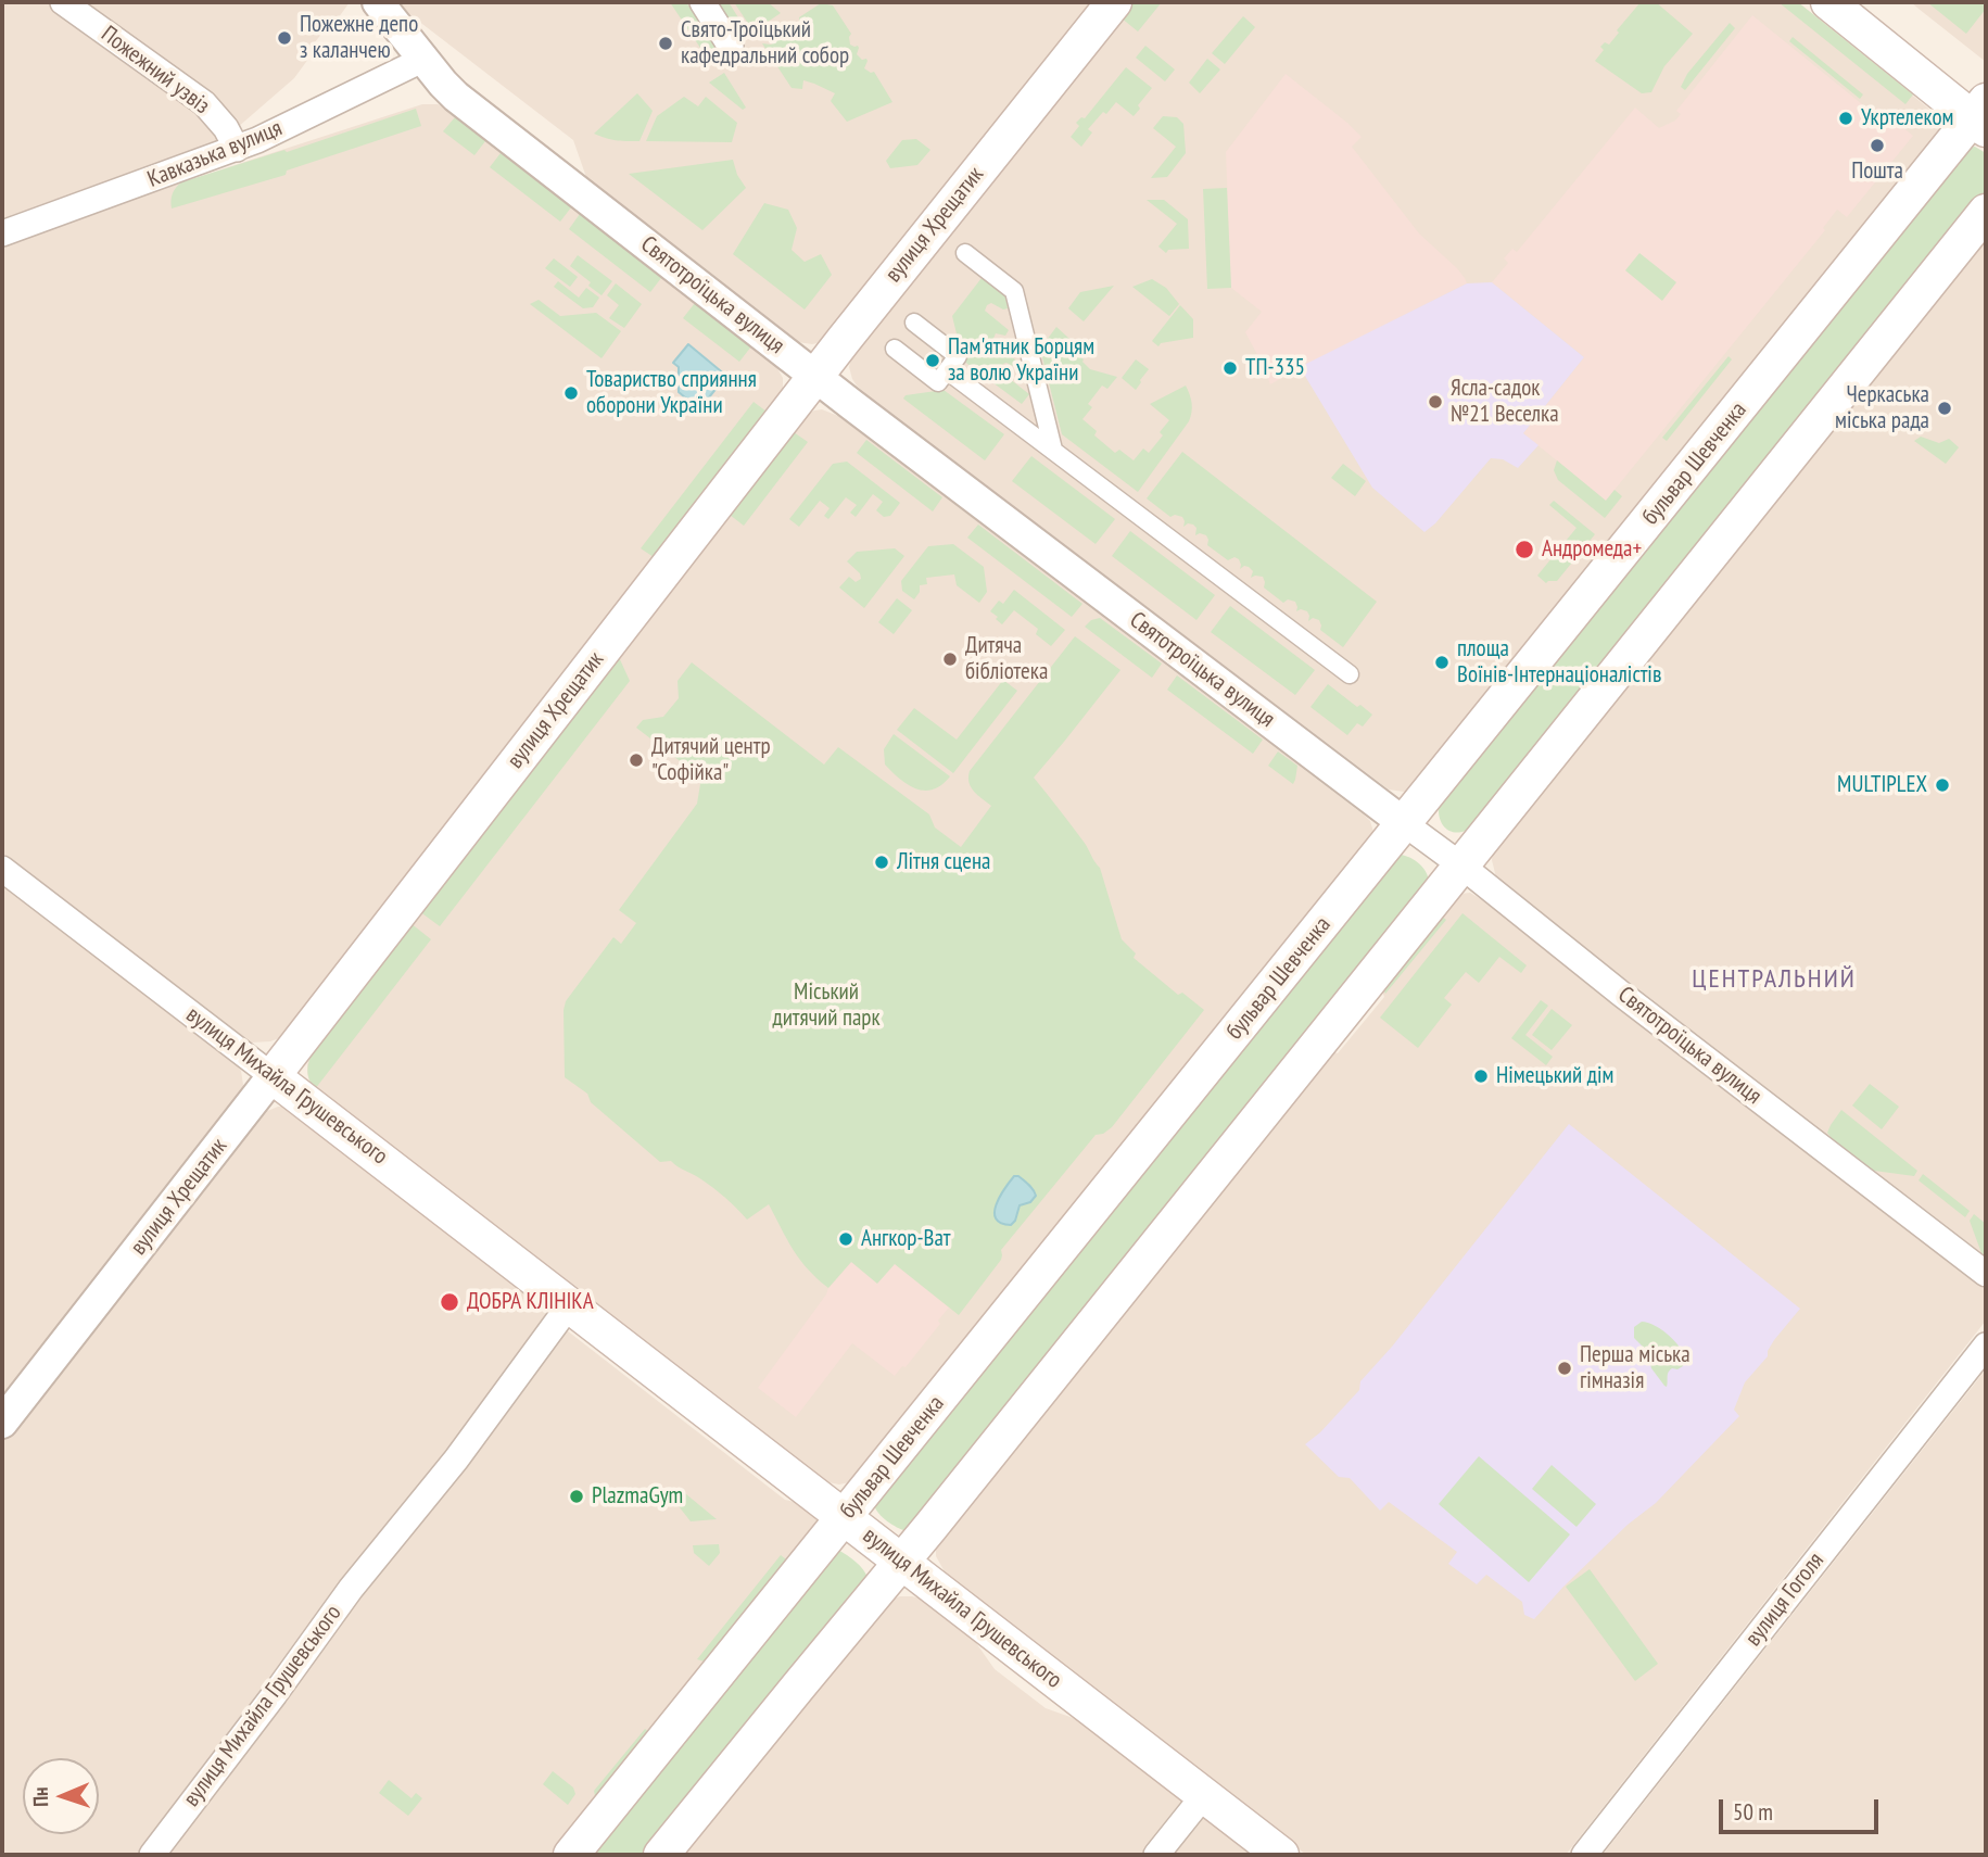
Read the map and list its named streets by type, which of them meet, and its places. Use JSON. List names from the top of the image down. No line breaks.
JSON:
{"streets":{"main road":["вулиця Хрещатик","бульвар Шевченка","вулиця Михайла Грушевського"],"street":["Пожежний узвіз","Кавказька вулиця","Святотроїцька вулиця","вулиця Гоголя"]},"crossings":[["Пожежний узвіз","Кавказька вулиця"],["Кавказька вулиця","Святотроїцька вулиця"],["вулиця Хрещатик","Святотроїцька вулиця"],["вулиця Хрещатик","вулиця Михайла Грушевського"],["Святотроїцька вулиця","бульвар Шевченка"],["бульвар Шевченка","вулиця Михайла Грушевського"]],"districts":["ЦЕНТРАЛЬНИЙ"],"parks":["Міський дитячий парк"],"places":["Пожежне депо з каланчею","Свято-Троїцький кафедральний собор","Укртелеком","Пошта","Пам'ятник Борцям за волю України","ТП-335","Товариство сприяння оборони України","Ясла-садок №21 Веселка","Черкаська міська рада","Андромеда+","Дитяча бібліотека","площа Воїнів-Інтернаціоналістів","Дитячий центр \"Софійка\"","MULTIPLEX","Літня сцена","Німецький дім","Ангкор-Ват","ДОБРА КЛІНІКА","Перша міська гімназія","PlazmaGym"],"scale_bar":"50 m","north":"left"}
